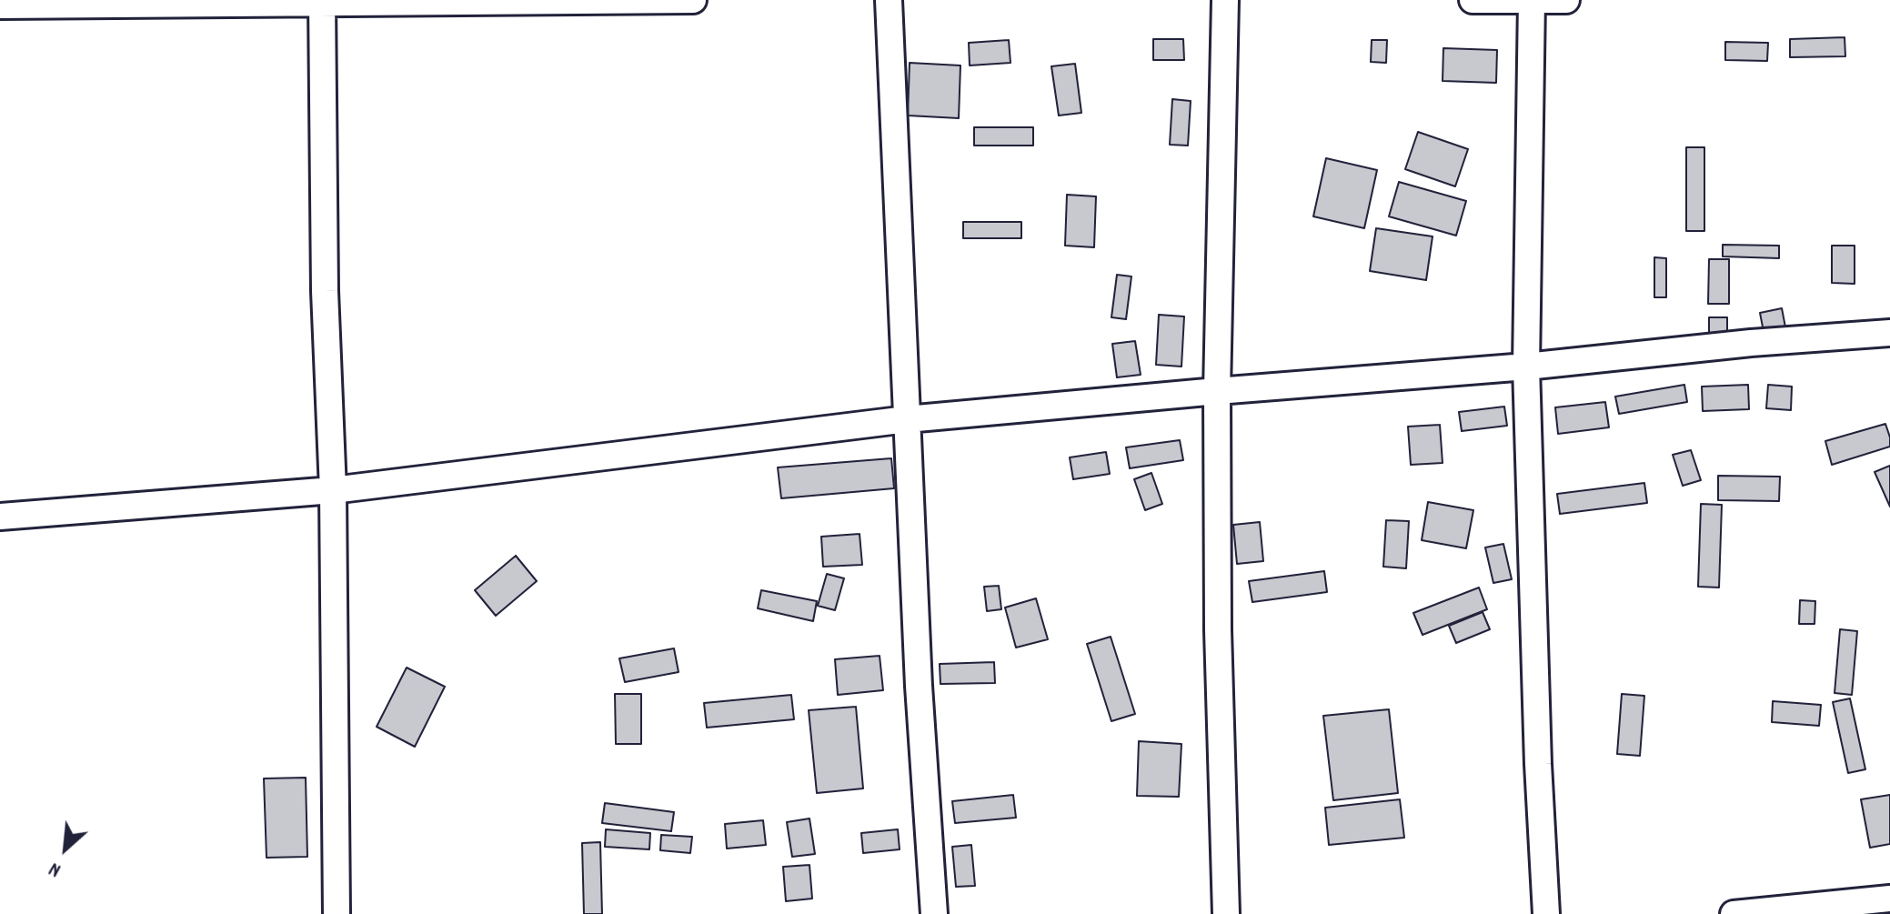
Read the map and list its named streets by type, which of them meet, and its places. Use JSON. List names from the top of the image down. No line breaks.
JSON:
{"north":"bottom left"}
